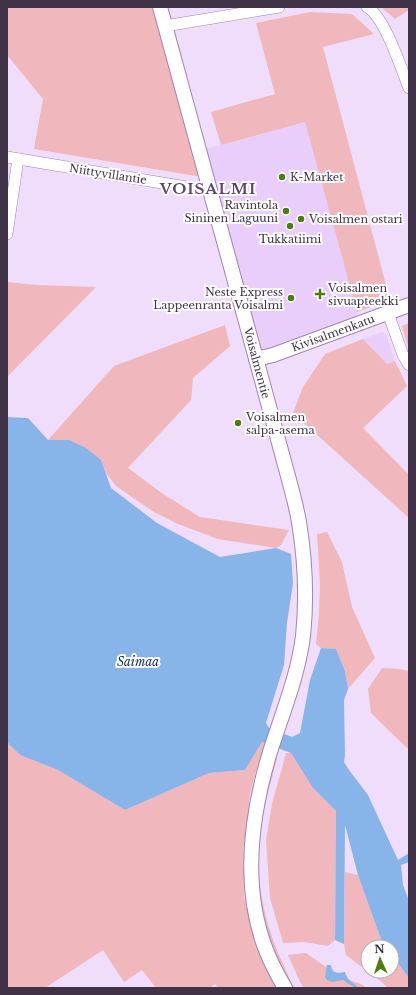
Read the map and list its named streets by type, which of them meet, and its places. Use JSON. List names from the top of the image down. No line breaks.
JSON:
{"streets":{"street":["Niittyvillantie","Kivisalmenkatu","Voisalmentie"]},"crossings":[["Niittyvillantie","Voisalmentie"],["Kivisalmenkatu","Voisalmentie"]],"districts":["VOISALMI"],"water":["Saimaa"],"places":{"other":["K-Market","Ravintola Sininen Laguuni","Voisalmen ostari","Tukkatiimi","Neste Express Lappeenranta Voisalmi","Voisalmen salpa-asema"],"health":["Voisalmen sivuapteekki"]},"north":"top"}
